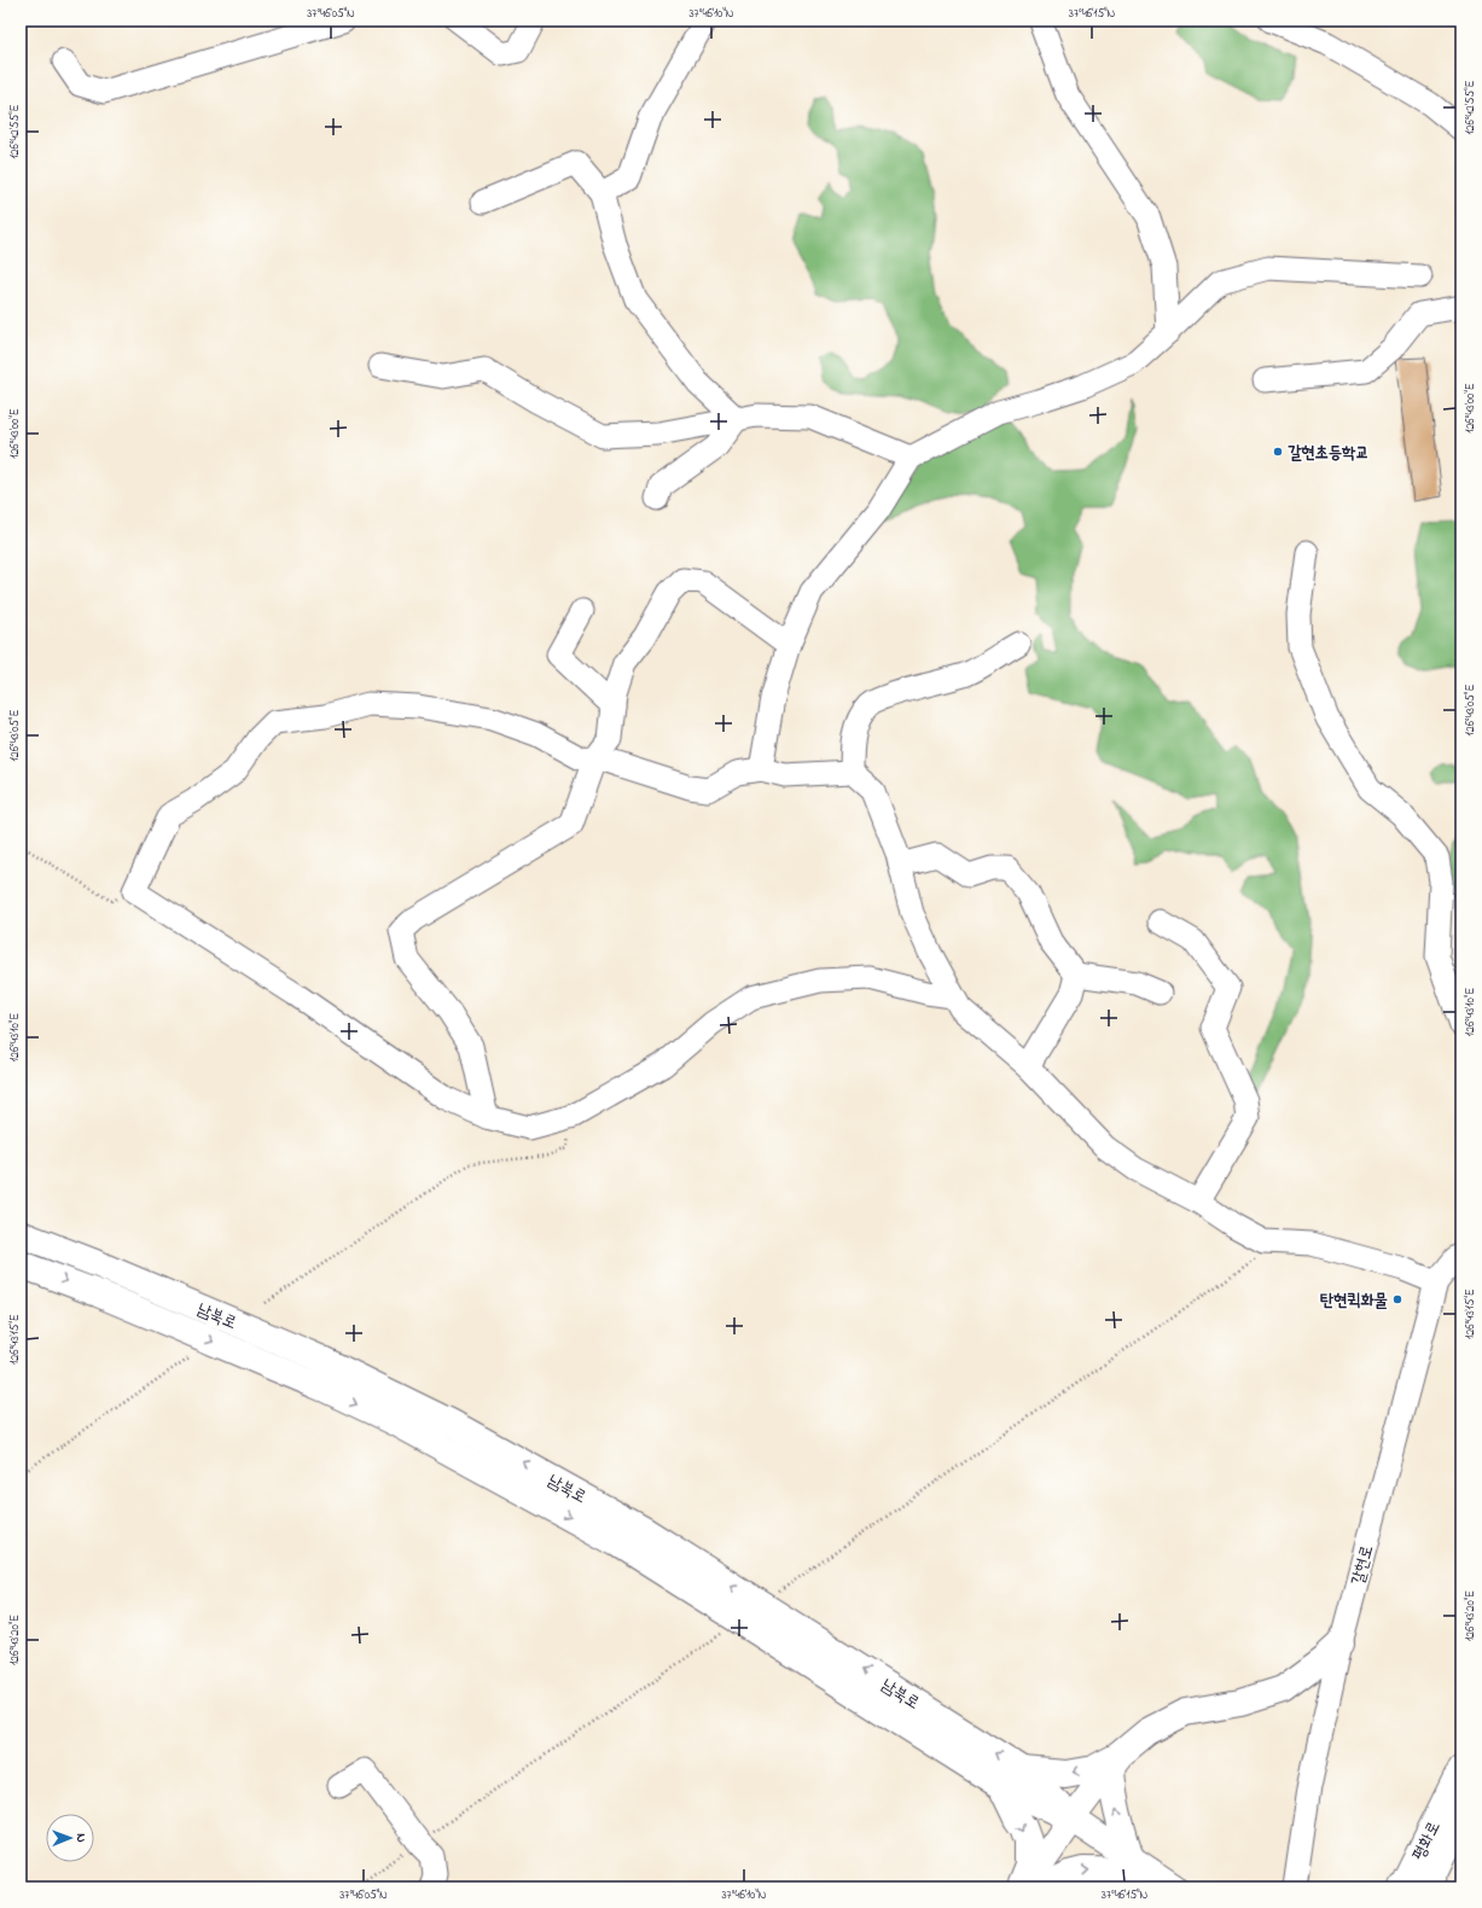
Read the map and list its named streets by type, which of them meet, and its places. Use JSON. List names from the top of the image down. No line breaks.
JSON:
{"streets":{"main road":["남북로","평화로"],"street":["갈현로"]},"places":["갈현초등학교","탄현퀵화물"],"north":"right","coordinates":["37°46'05\"N","37°46'10\"N","37°46'15\"N","126°42'55\"E","126°43'00\"E","126°43'05\"E","126°43'10\"E","126°43'15\"E","126°43'20\"E"]}
